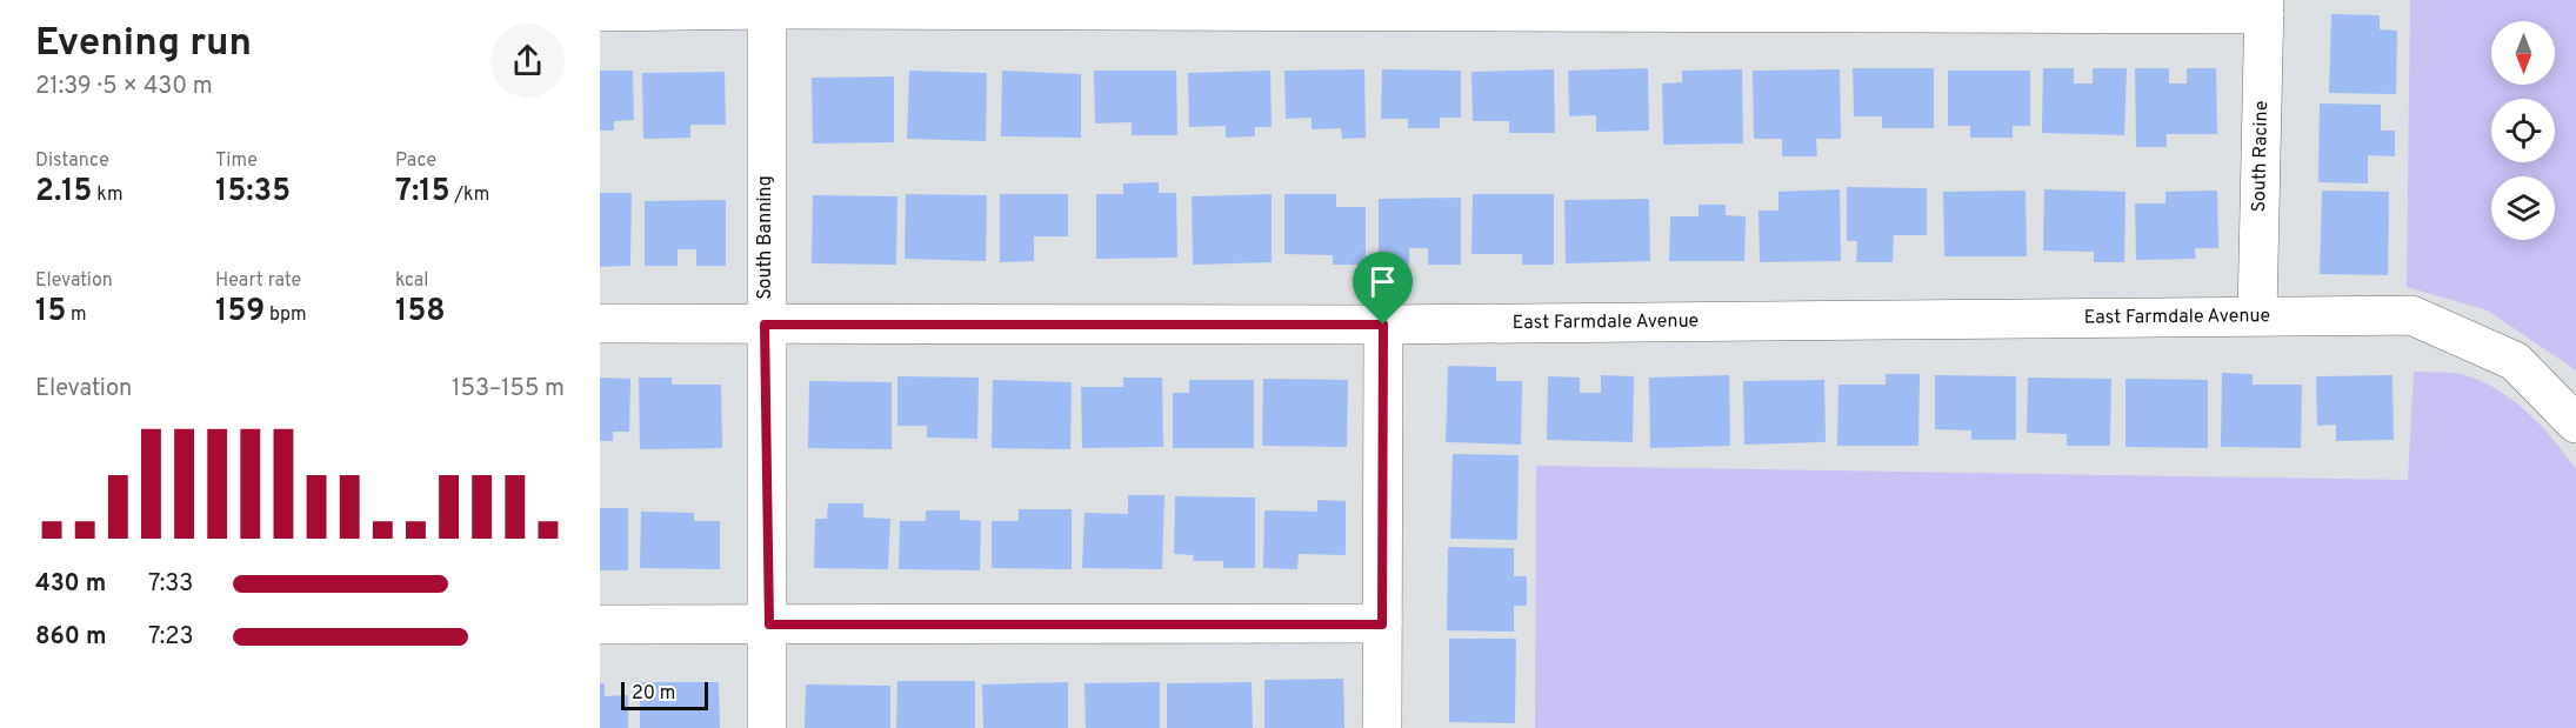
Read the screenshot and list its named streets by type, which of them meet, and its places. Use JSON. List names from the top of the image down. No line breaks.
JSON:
{"streets":{"street":["South Racine","South Banning","East Farmdale Avenue"]},"crossings":[["South Racine","East Farmdale Avenue"],["South Banning","East Farmdale Avenue"]],"scale_bar":"20 m","north":"bottom","page":{"heading":["Evening run","21:39 · 5 × 430 m"],"stats":[["Distance","2.15 km"],["Time","15:35"],["Pace","7:15 /km"],["Elevation","15 m"],["Heart rate","159 bpm"],["kcal","158"]],"chart":["Elevation","153–155 m"],"list":[{"name":"430 m","note":"7:33"},{"name":"860 m","note":"7:23"}],"scale":"20 m"}}
